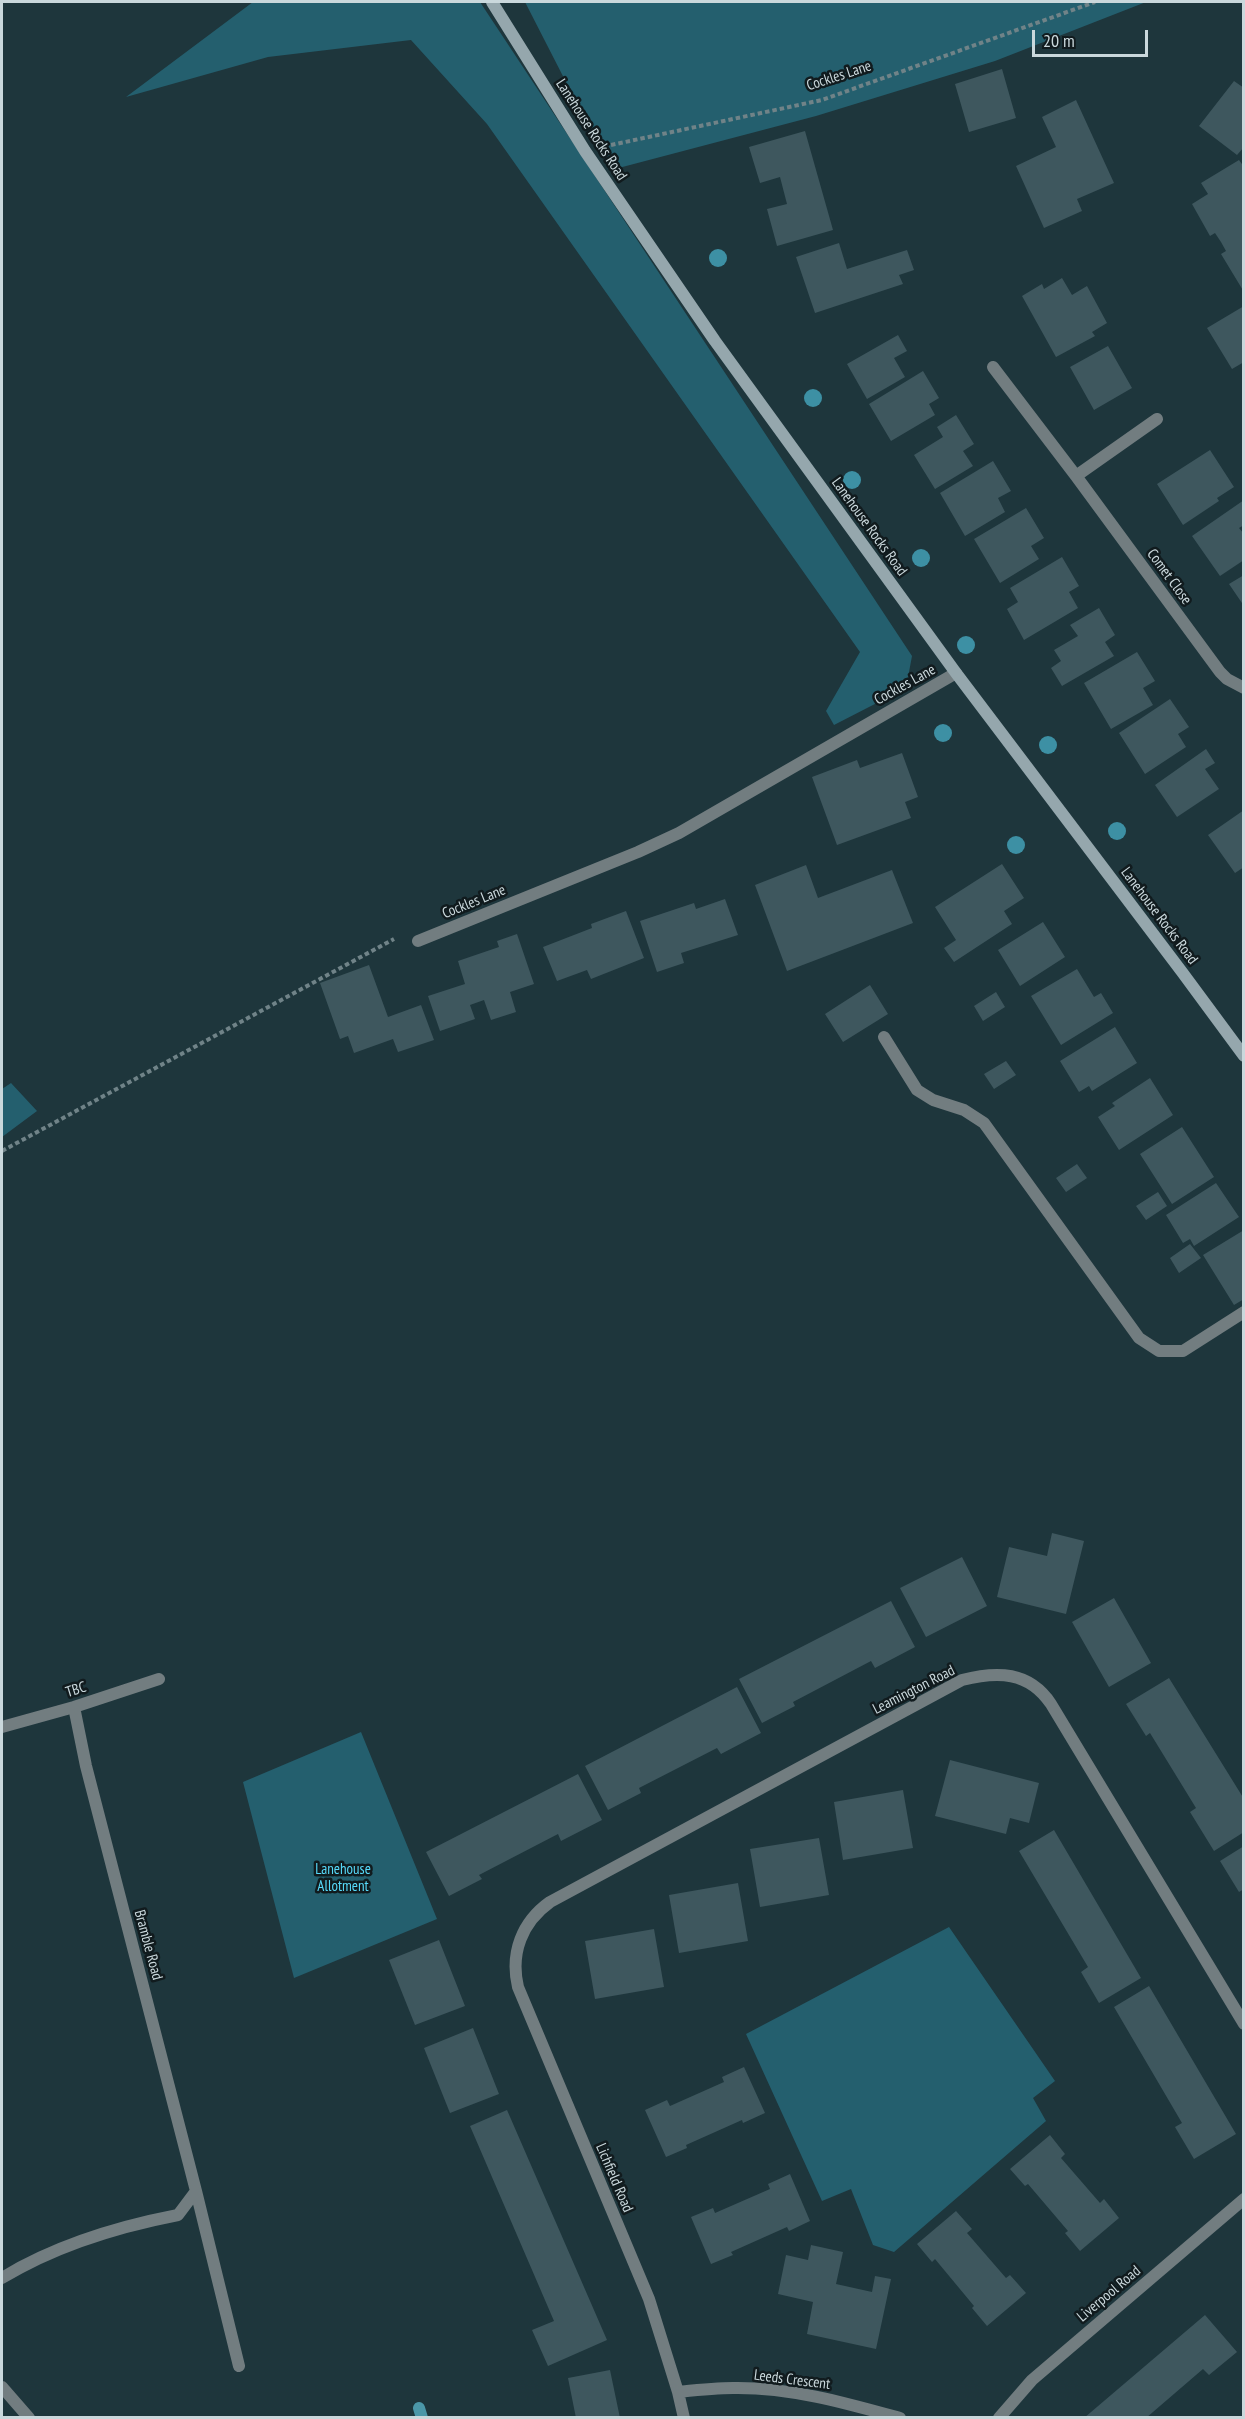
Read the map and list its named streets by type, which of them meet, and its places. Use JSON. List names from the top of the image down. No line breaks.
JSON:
{"streets":{"main road":["Lanehouse Rocks Road"],"street":["Cockles Lane","Comet Close","TBC","Leamington Road","Bramble Road","Lichfield Road","Liverpool Road","Leeds Crescent"]},"crossings":[["Cockles Lane","Lanehouse Rocks Road"],["TBC","Bramble Road"],["Leamington Road","Lichfield Road"],["Lichfield Road","Leeds Crescent"]],"parks":["Lanehouse Allotment"],"scale_bar":"20 m"}
